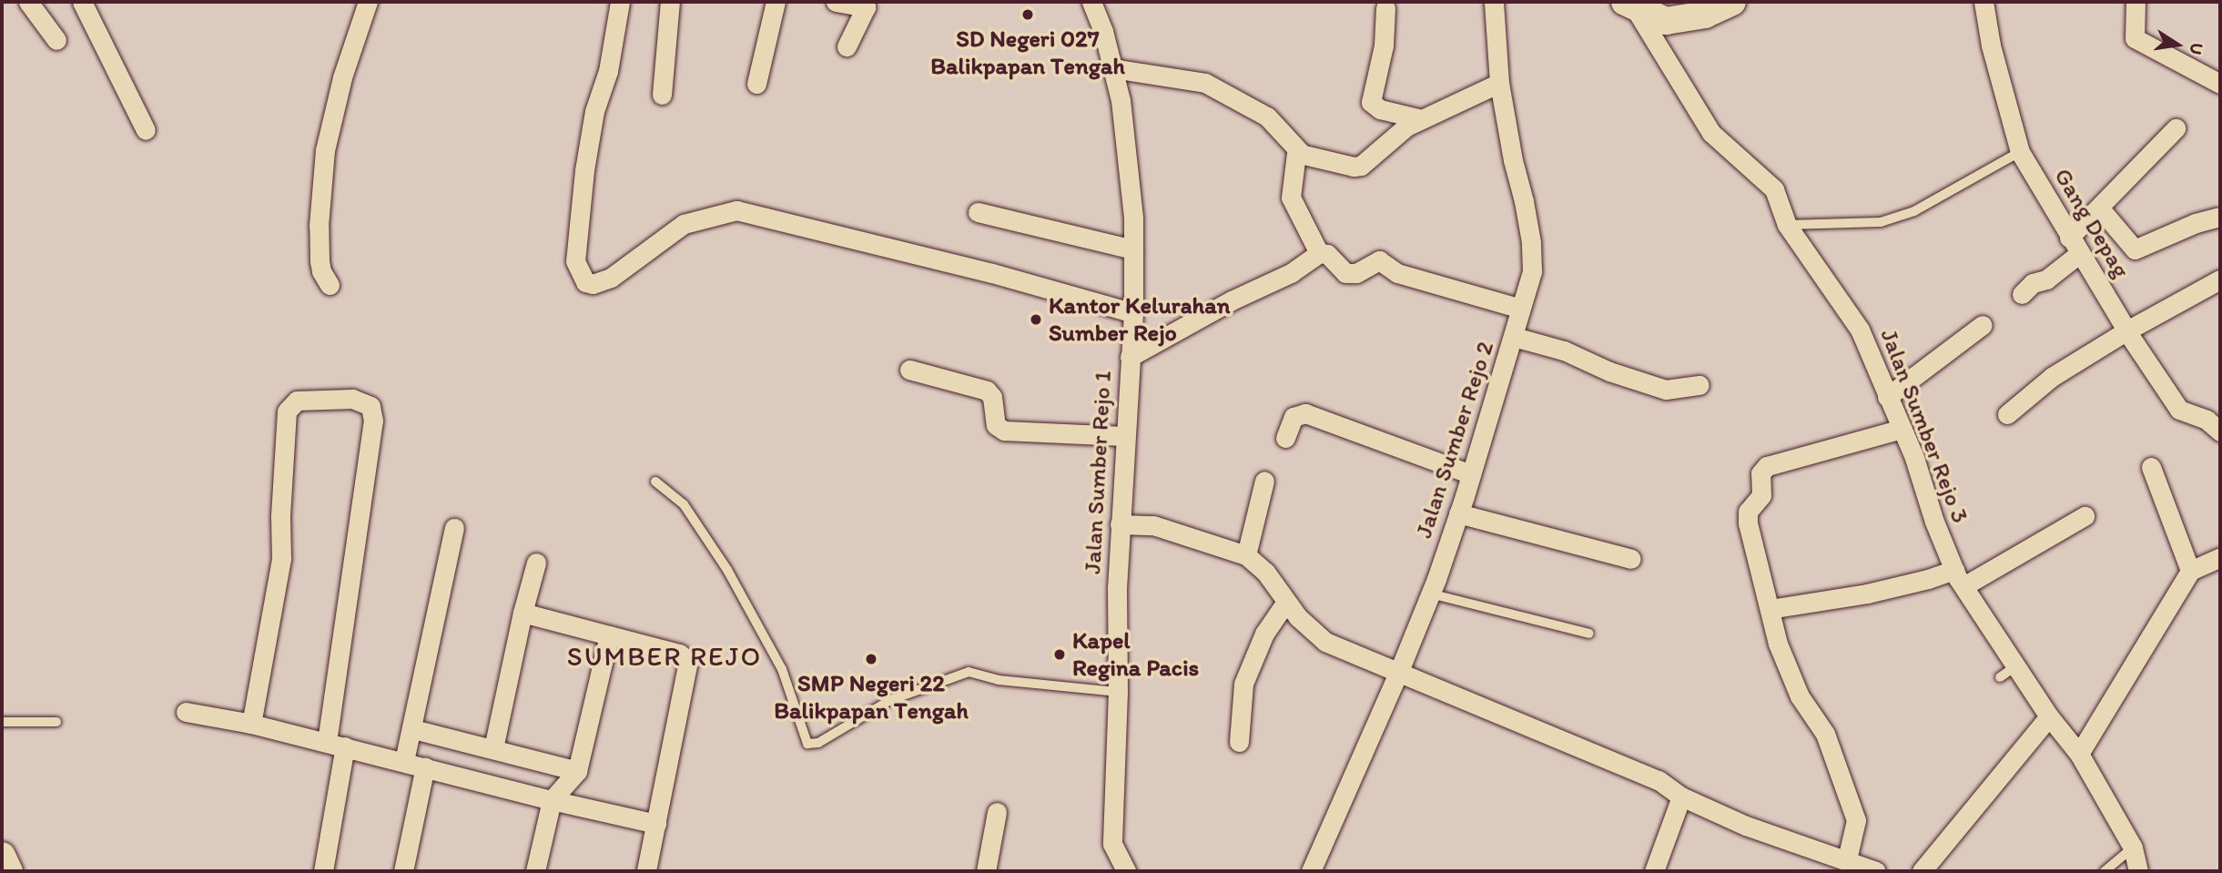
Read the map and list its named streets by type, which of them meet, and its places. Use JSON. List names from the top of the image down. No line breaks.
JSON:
{"streets":{"street":["Gang Depag","Jalan Sumber Rejo 3","Jalan Sumber Rejo 2","Jalan Sumber Rejo 1"]},"districts":["SUMBER REJO"],"places":["SD Negeri 027 Balikpapan Tengah","Kantor Kelurahan Sumber Rejo","Kapel Regina Pacis","SMP Negeri 22 Balikpapan Tengah"],"north":"right"}
